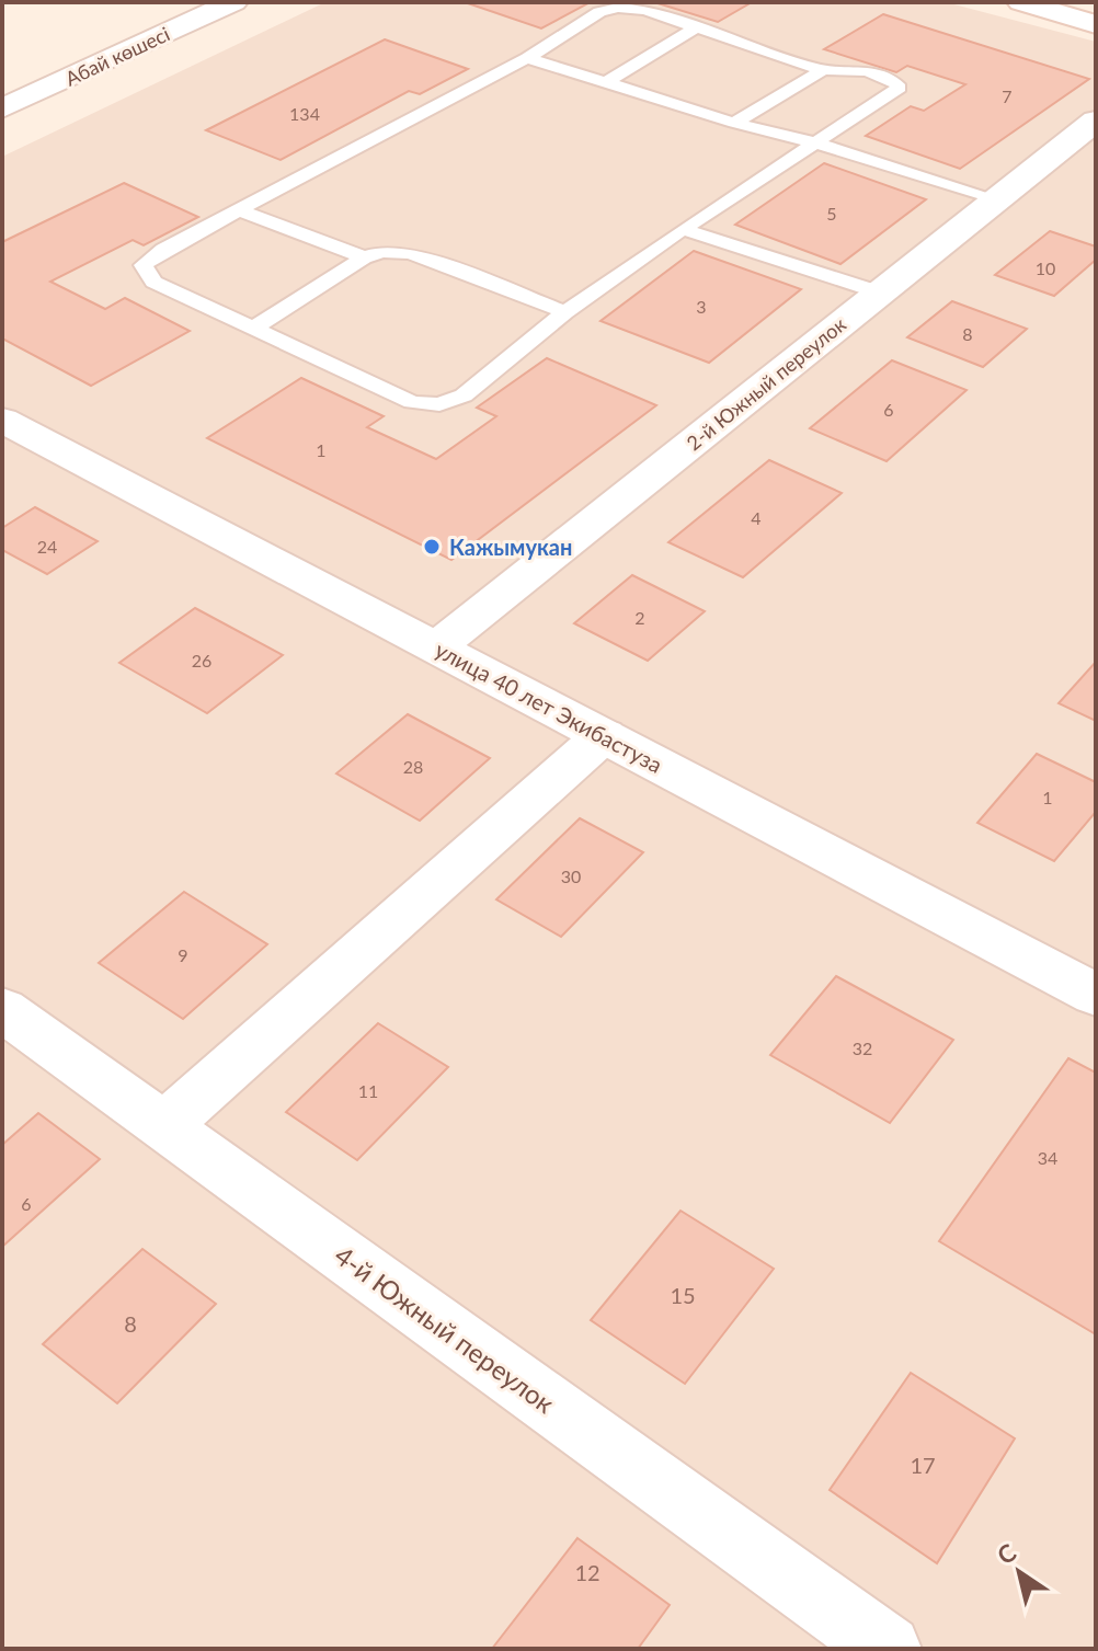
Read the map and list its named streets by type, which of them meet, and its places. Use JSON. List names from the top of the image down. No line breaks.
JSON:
{"streets":{"street":["Абай көшесі","2-й Южный переулок","улица 40 лет Экибастуза","4-й Южный переулок"]},"crossings":[["2-й Южный переулок","улица 40 лет Экибастуза"]],"places":["Кажымукан"],"house_numbers":["7","134","5","10","3","8","6","1","4","24","2","26","28","1","30","9","32","11","34","6","15","8","17","12"],"north":"top left"}
